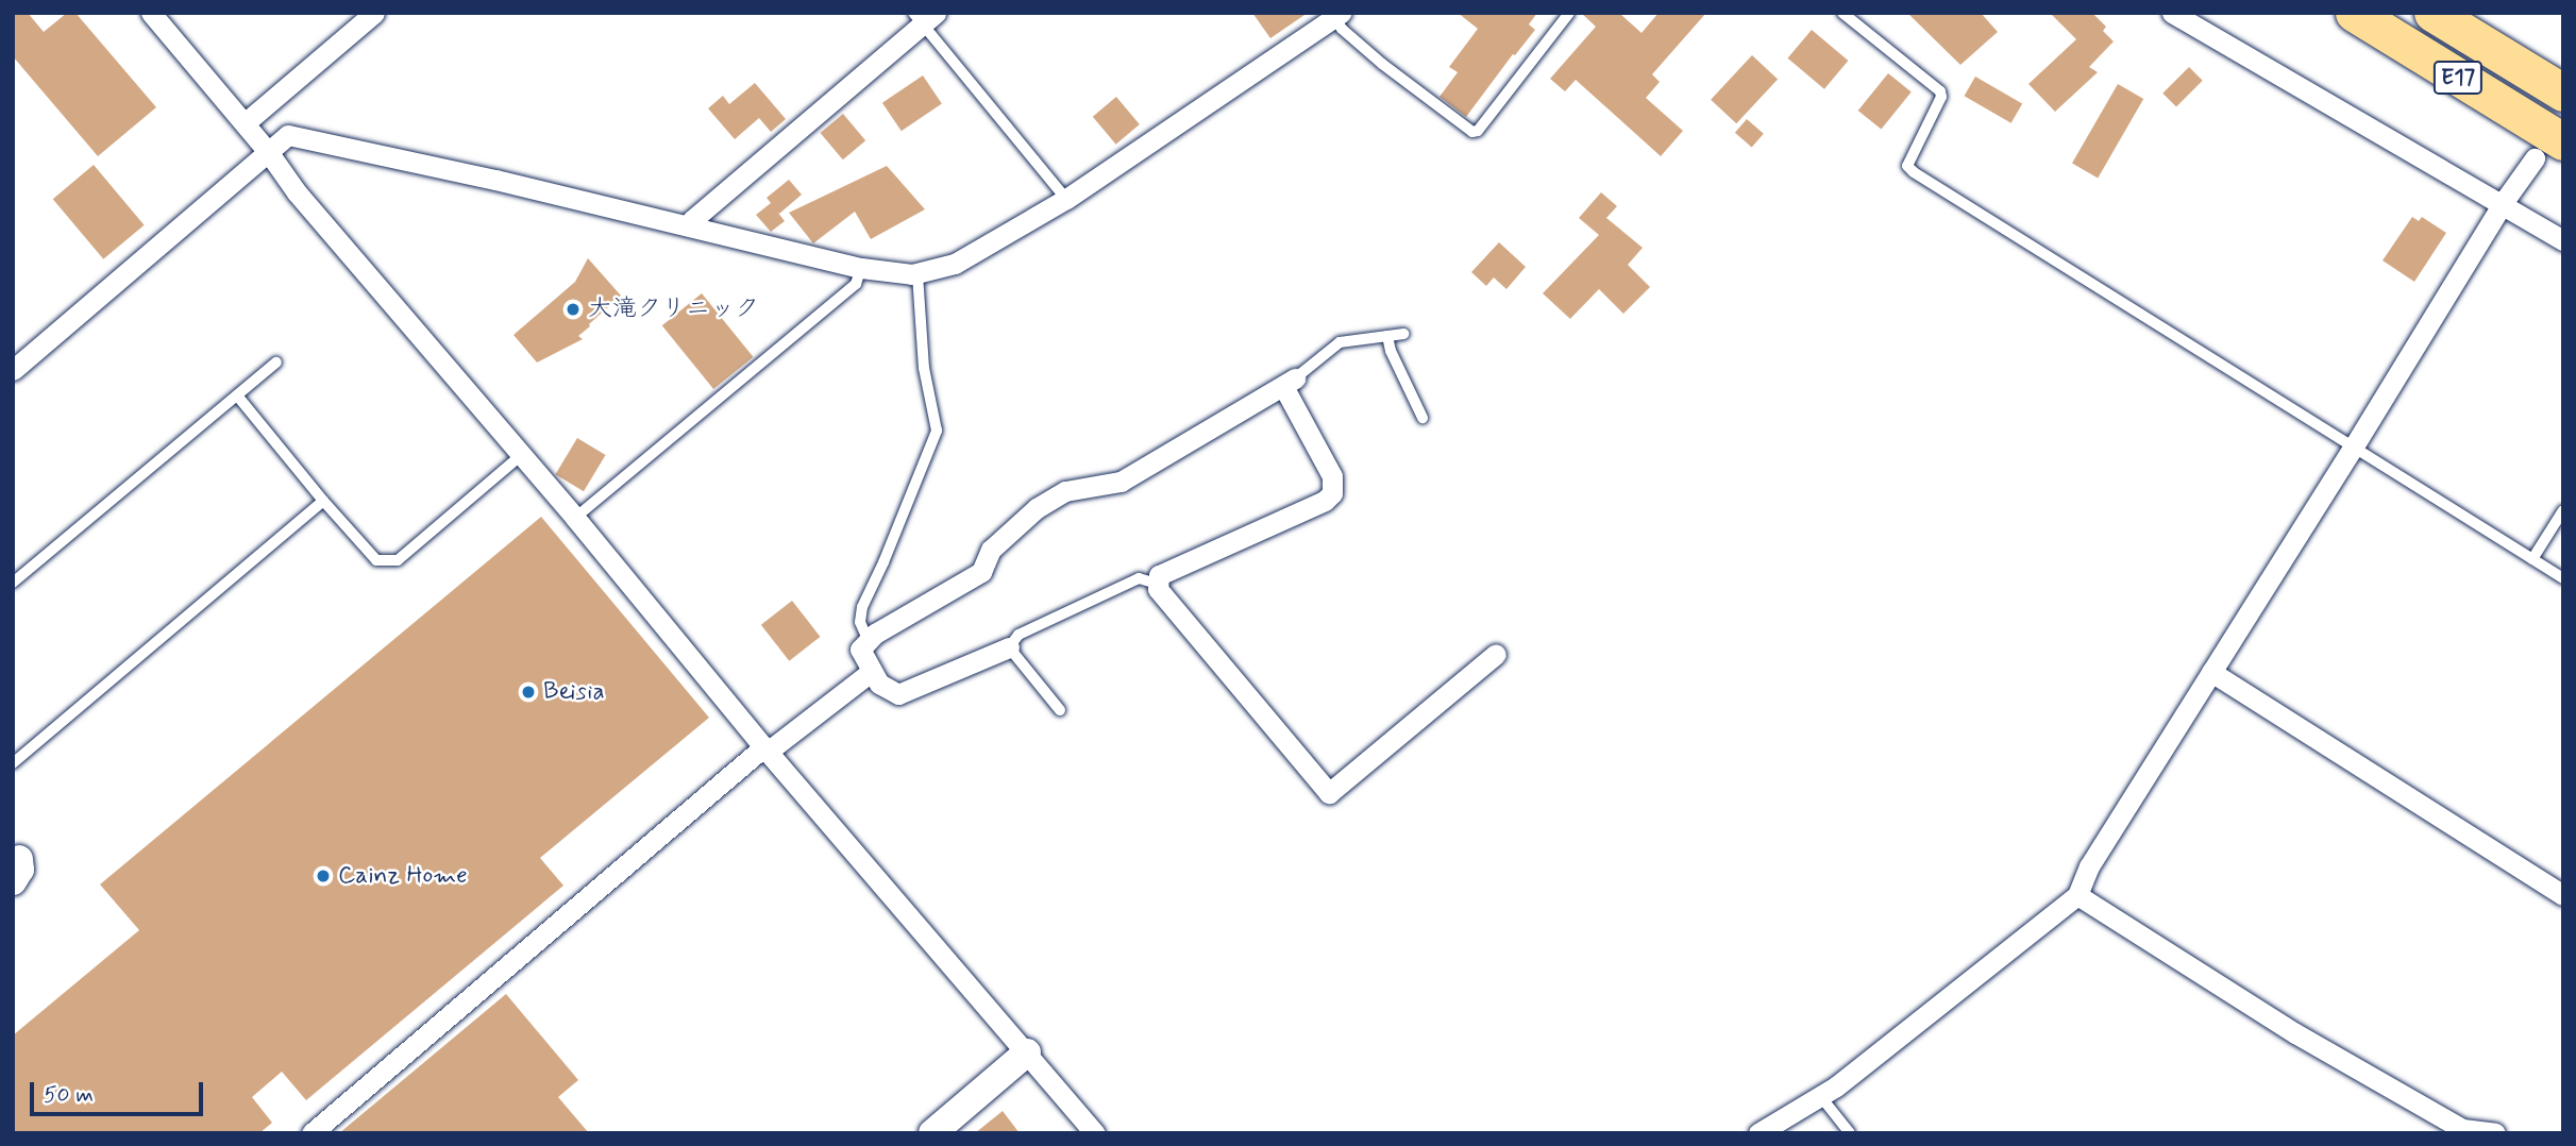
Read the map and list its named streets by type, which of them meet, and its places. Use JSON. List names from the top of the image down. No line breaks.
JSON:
{"streets":{"highway":["E17"]},"places":["大滝クリニック","Beisia","Cainz Home"],"scale_bar":"50 m"}
